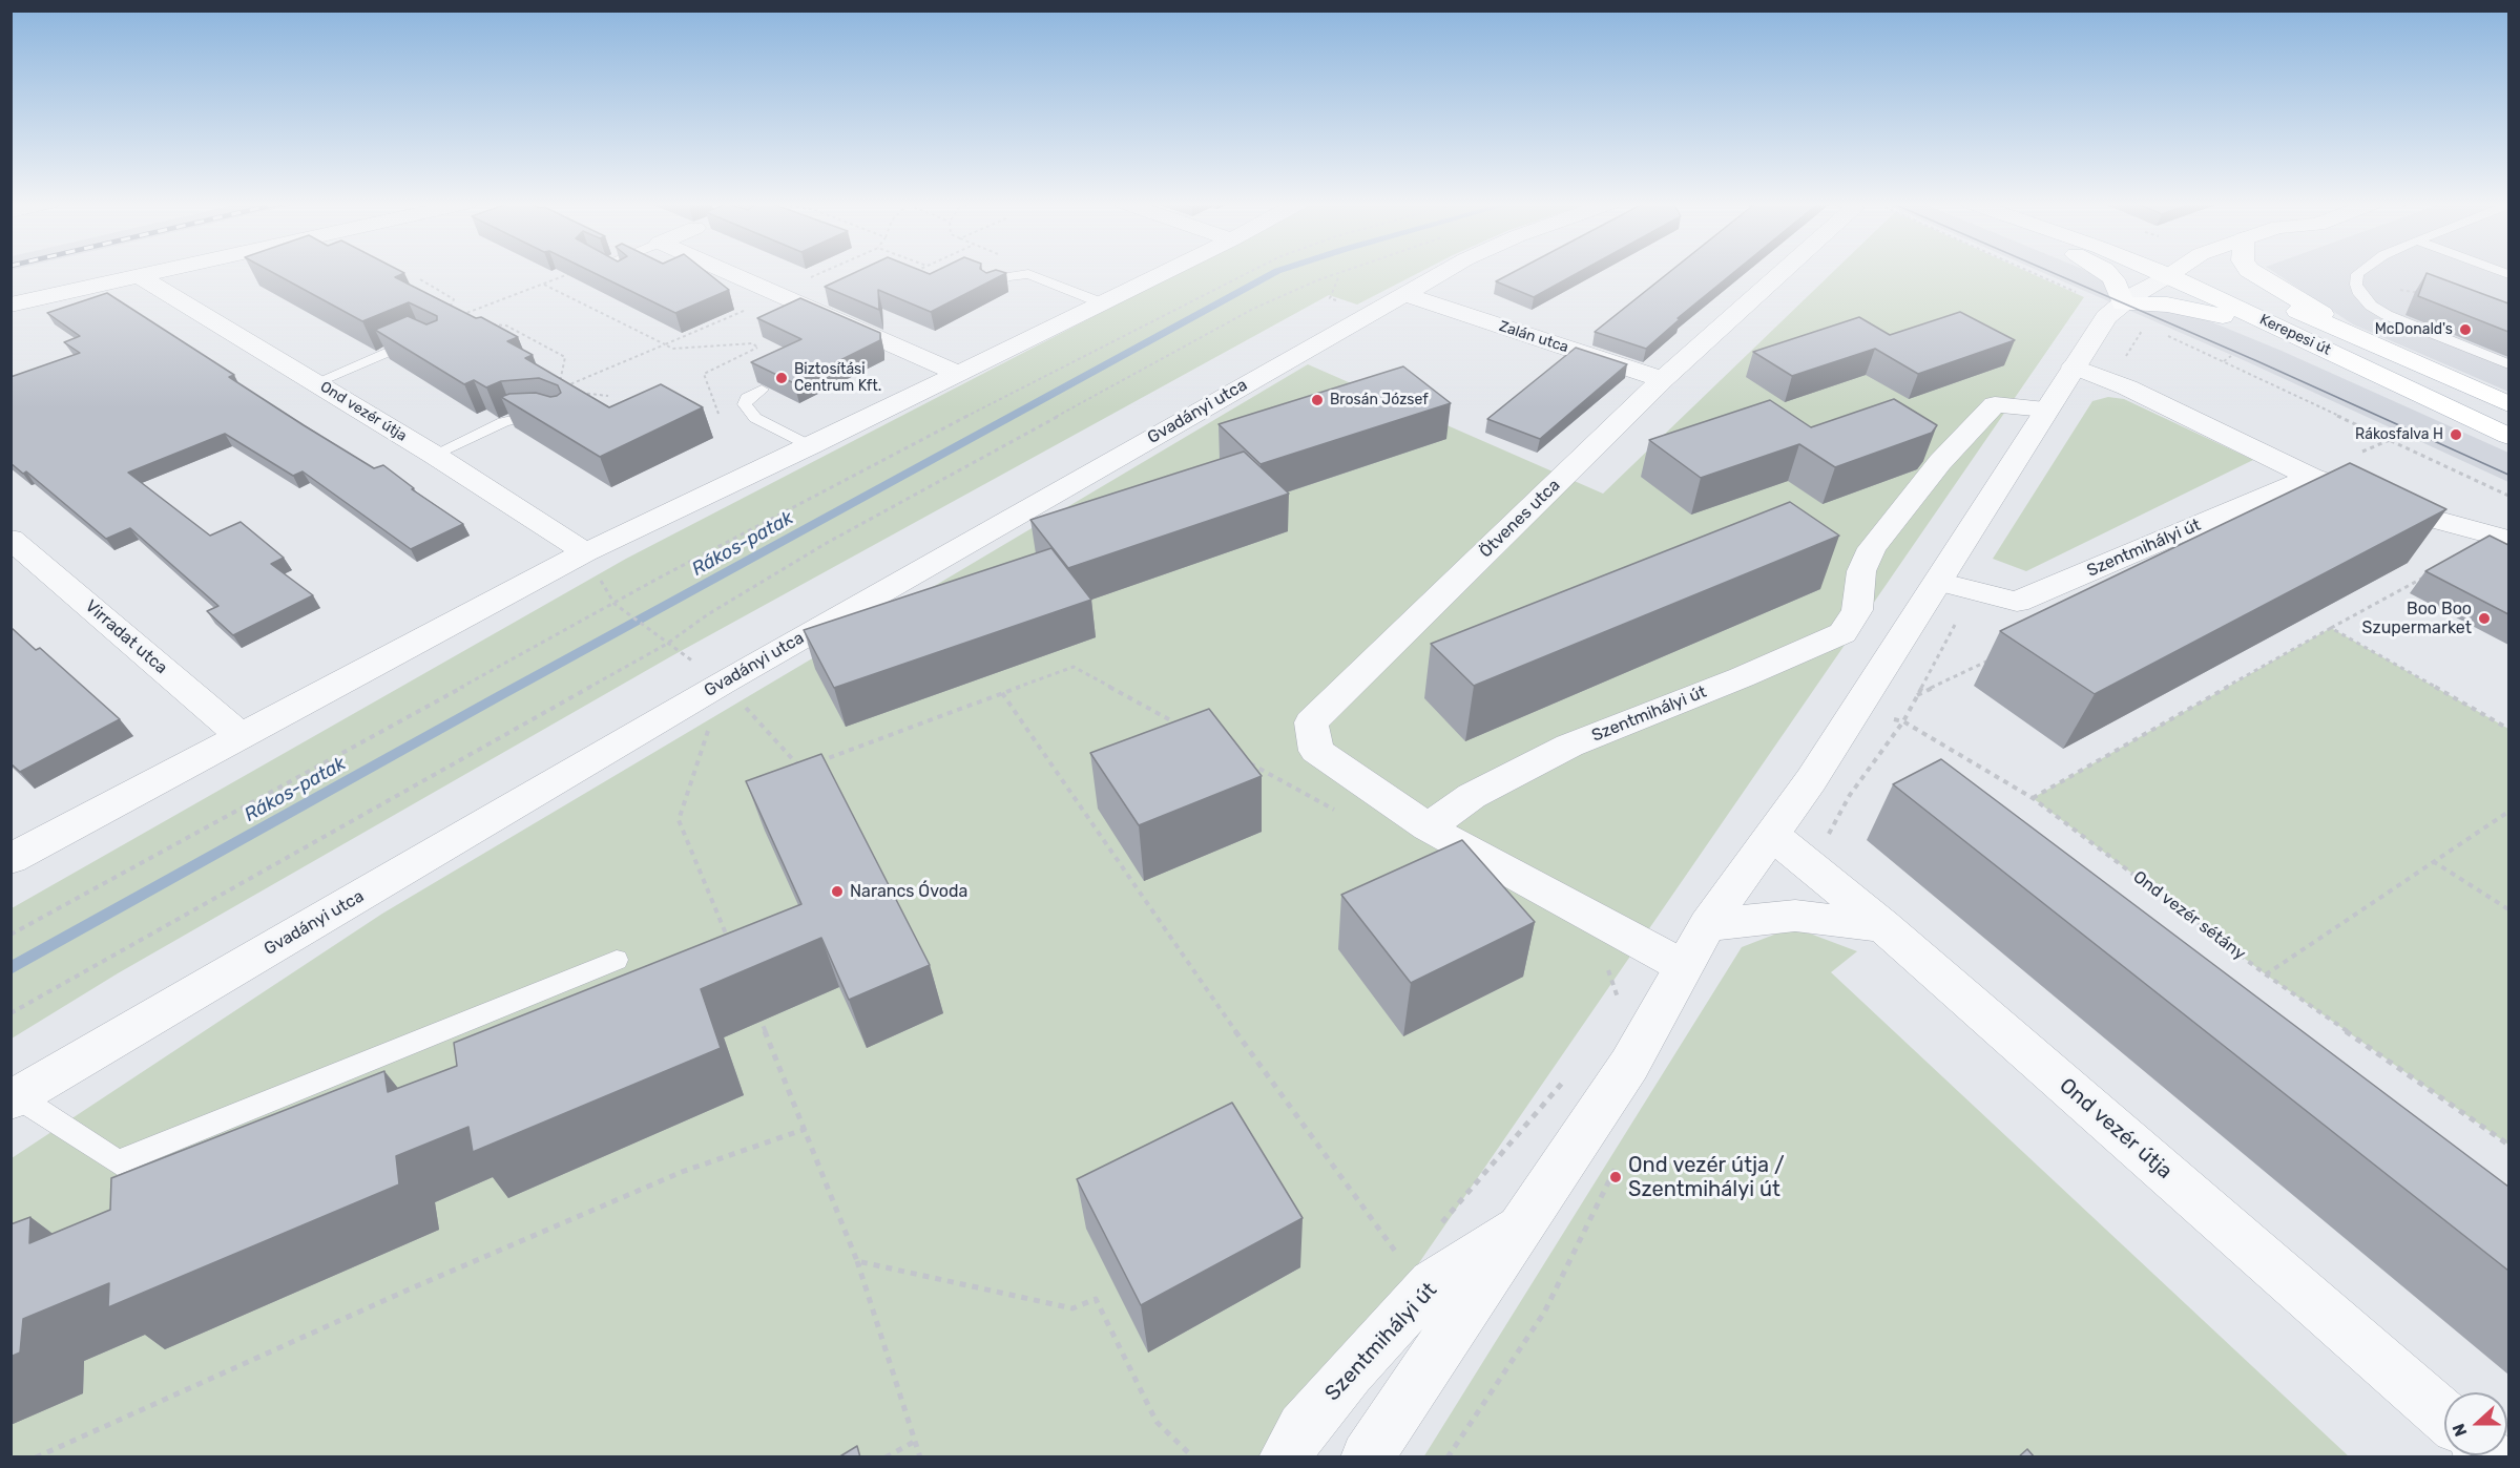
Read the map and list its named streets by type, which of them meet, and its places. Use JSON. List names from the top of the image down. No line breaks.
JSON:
{"streets":{"main road":["Kerepesi út"],"street":["Zalán utca","Ond vezér útja","Gvadányi utca","Ötvenes utca","Szentmihályi út","Virradat utca"],"path":["Ond vezér sétány"]},"crossings":[["Zalán utca","Gvadányi utca"],["Zalán utca","Ötvenes utca"],["Ond vezér útja","Szentmihályi út"],["Ötvenes utca","Szentmihályi út"],["Szentmihályi út","Ond vezér sétány"]],"water":["Rákos-patak"],"places":["McDonald's","Biztosítási Centrum Kft.","Brosán József","Rákosfalva H","Boo Boo Szupermarket","Narancs Óvoda","Ond vezér útja / Szentmihályi út"],"north":"left"}
